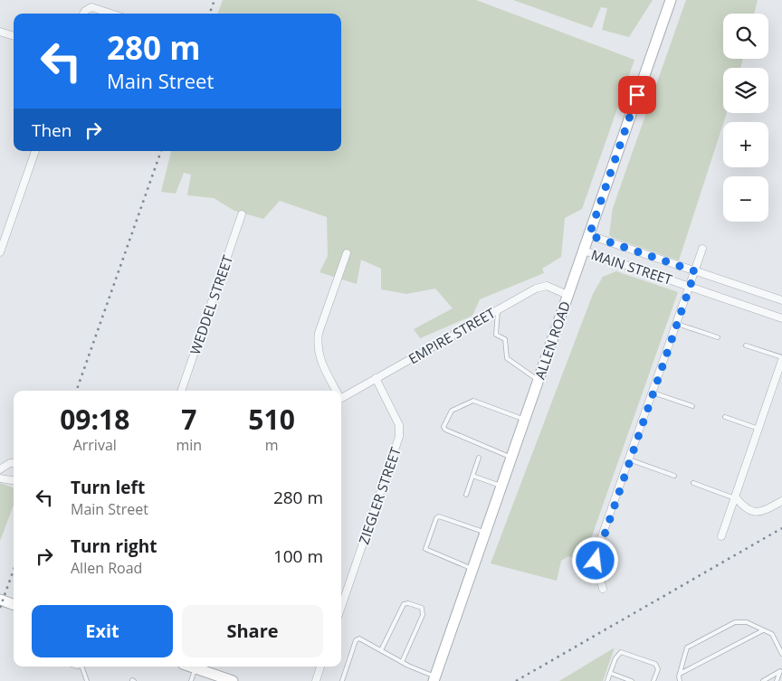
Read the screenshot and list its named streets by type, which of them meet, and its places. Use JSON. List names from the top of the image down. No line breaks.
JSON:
{"streets":{"main road":["ALLEN ROAD"],"street":["MAIN STREET","WEDDEL STREET","EMPIRE STREET","ZIEGLER STREET"]},"crossings":[["MAIN STREET","ALLEN ROAD"],["EMPIRE STREET","ALLEN ROAD"],["EMPIRE STREET","ZIEGLER STREET"]],"page":{"map_buttons":["+","−"],"turn":["280 m","Main Street"],"then":"Then","eta":["09:18","Arrival","7","min","510","m"],"list":[{"name":"Turn left","note":"Main Street","value":"280 m"},{"name":"Turn right","note":"Allen Road","value":"100 m"}],"buttons":["Exit","Share"]}}
